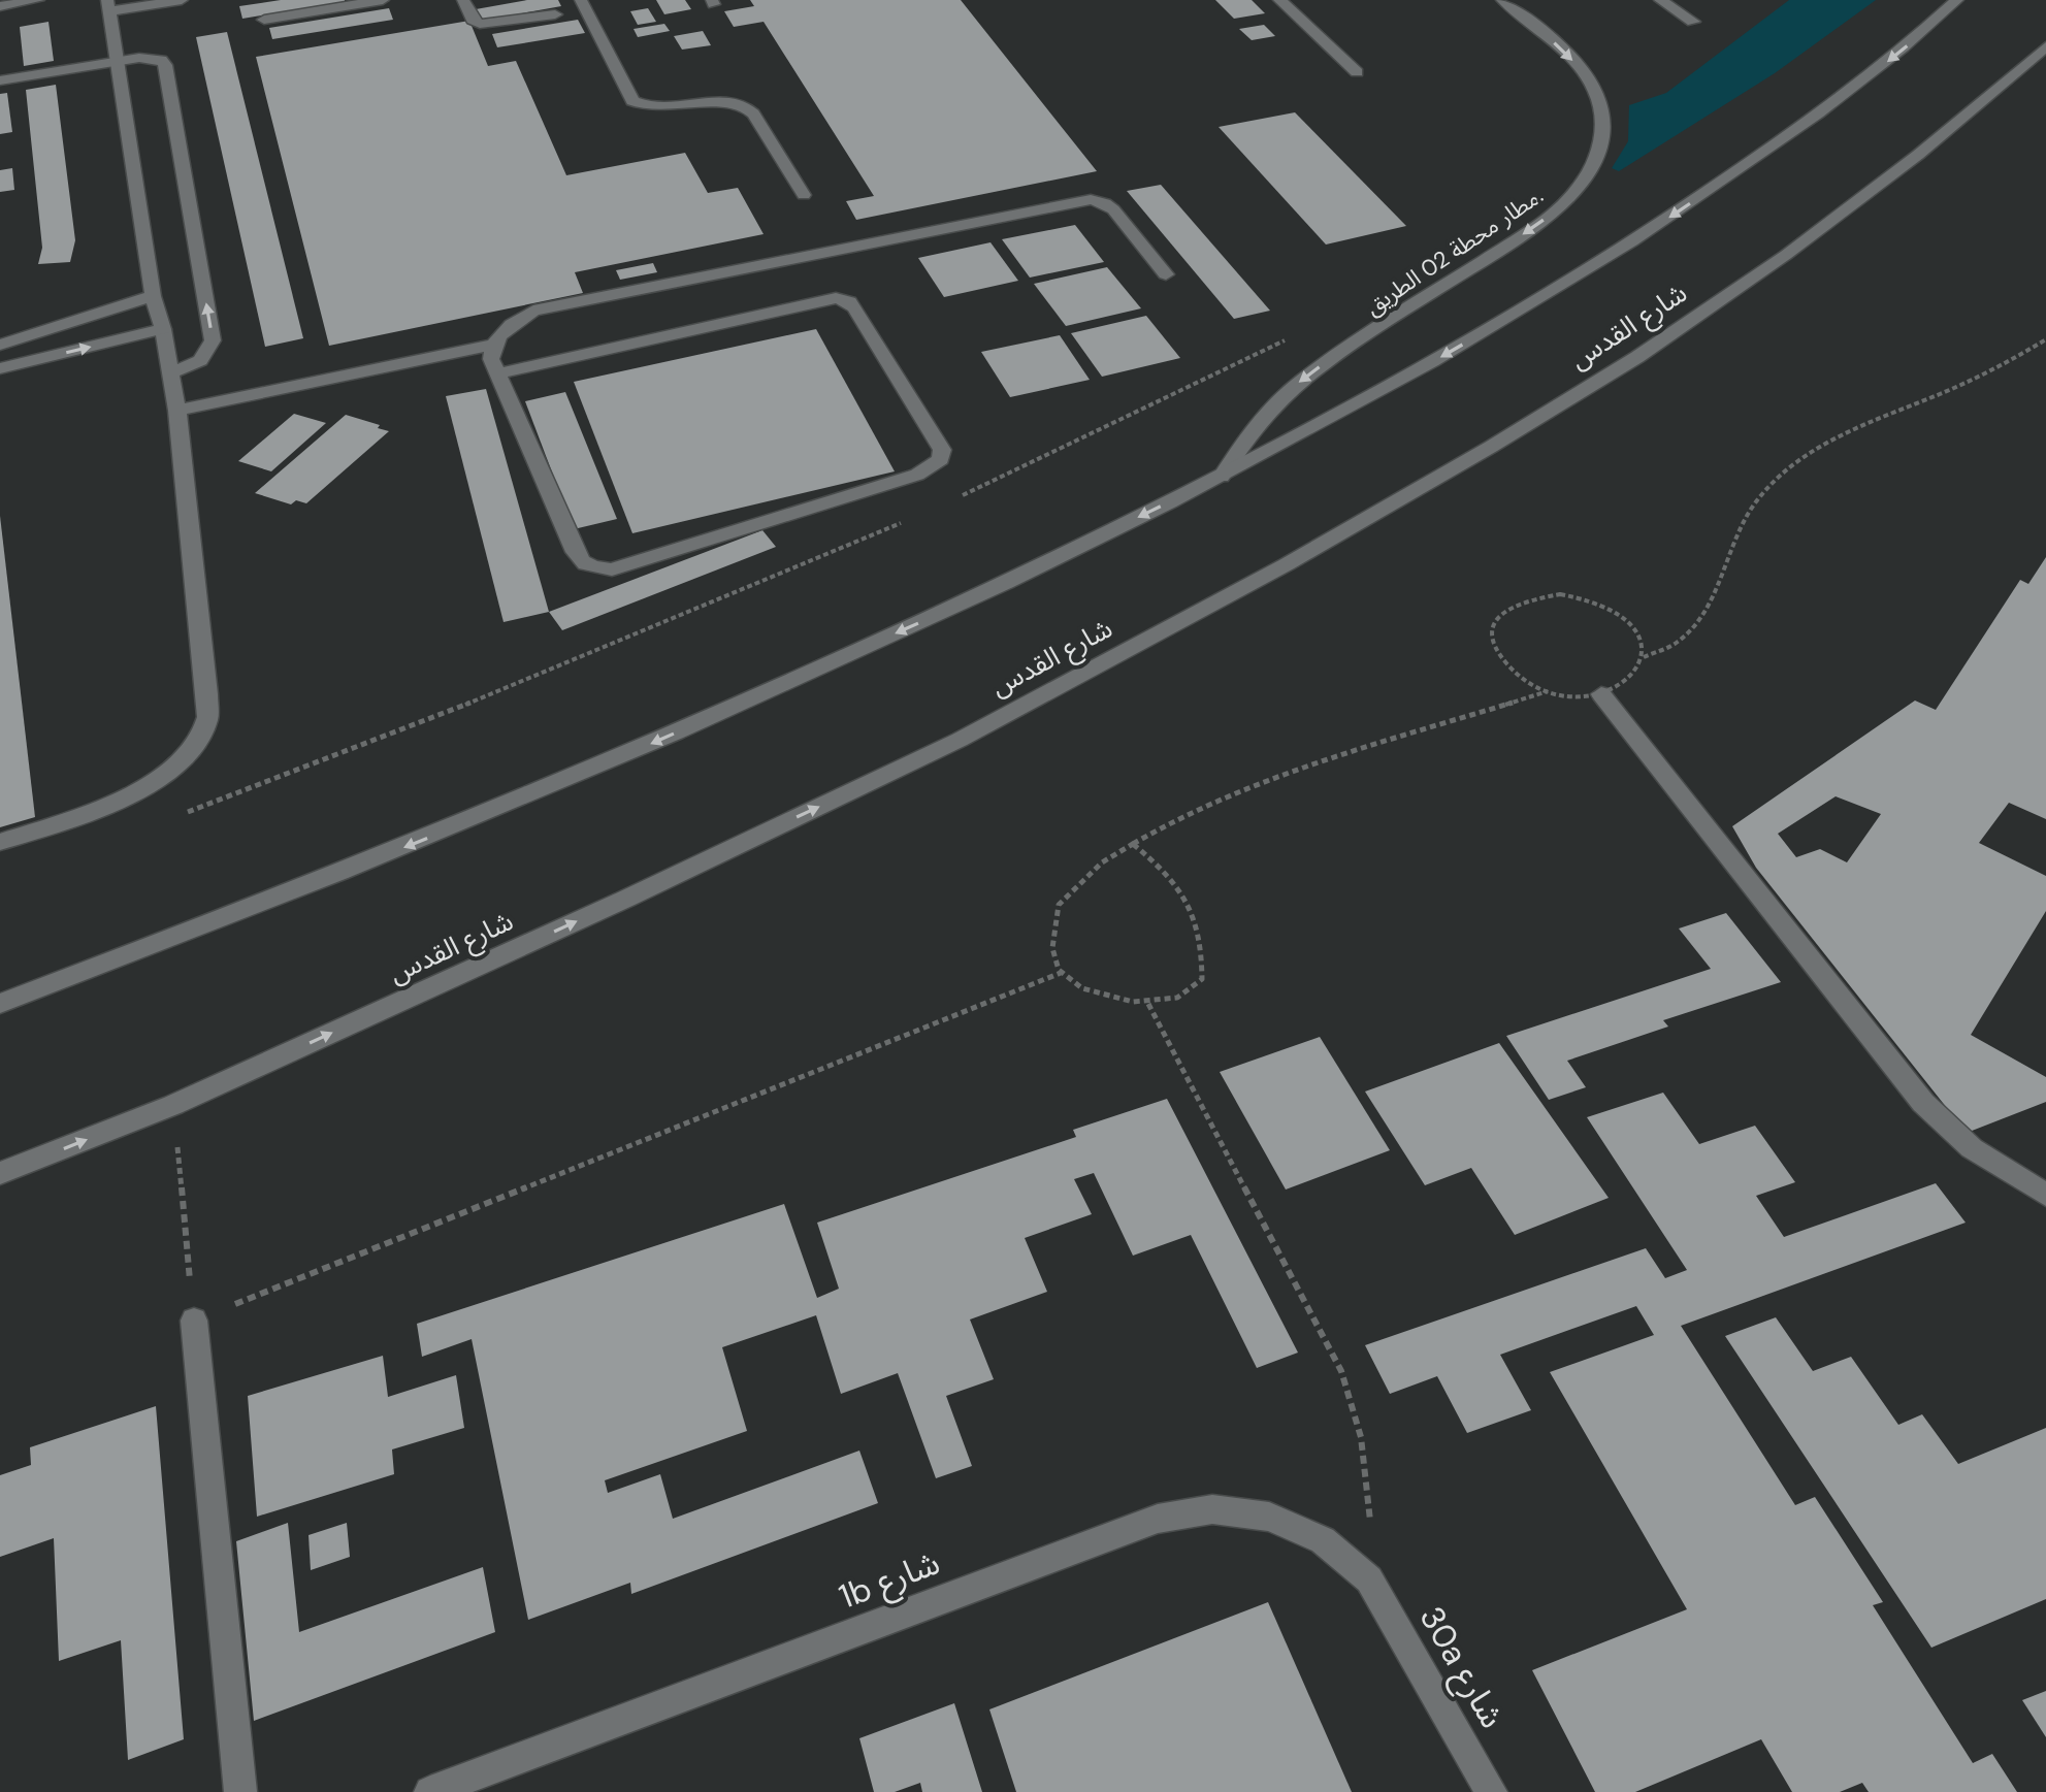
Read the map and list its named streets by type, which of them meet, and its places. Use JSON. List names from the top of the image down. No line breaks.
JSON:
{"streets":{"main road":["مطار محطة 02 الطريق.","شارع القدس","1b شارع","30a شارع"]},"crossings":[["1b شارع","30a شارع"]]}
